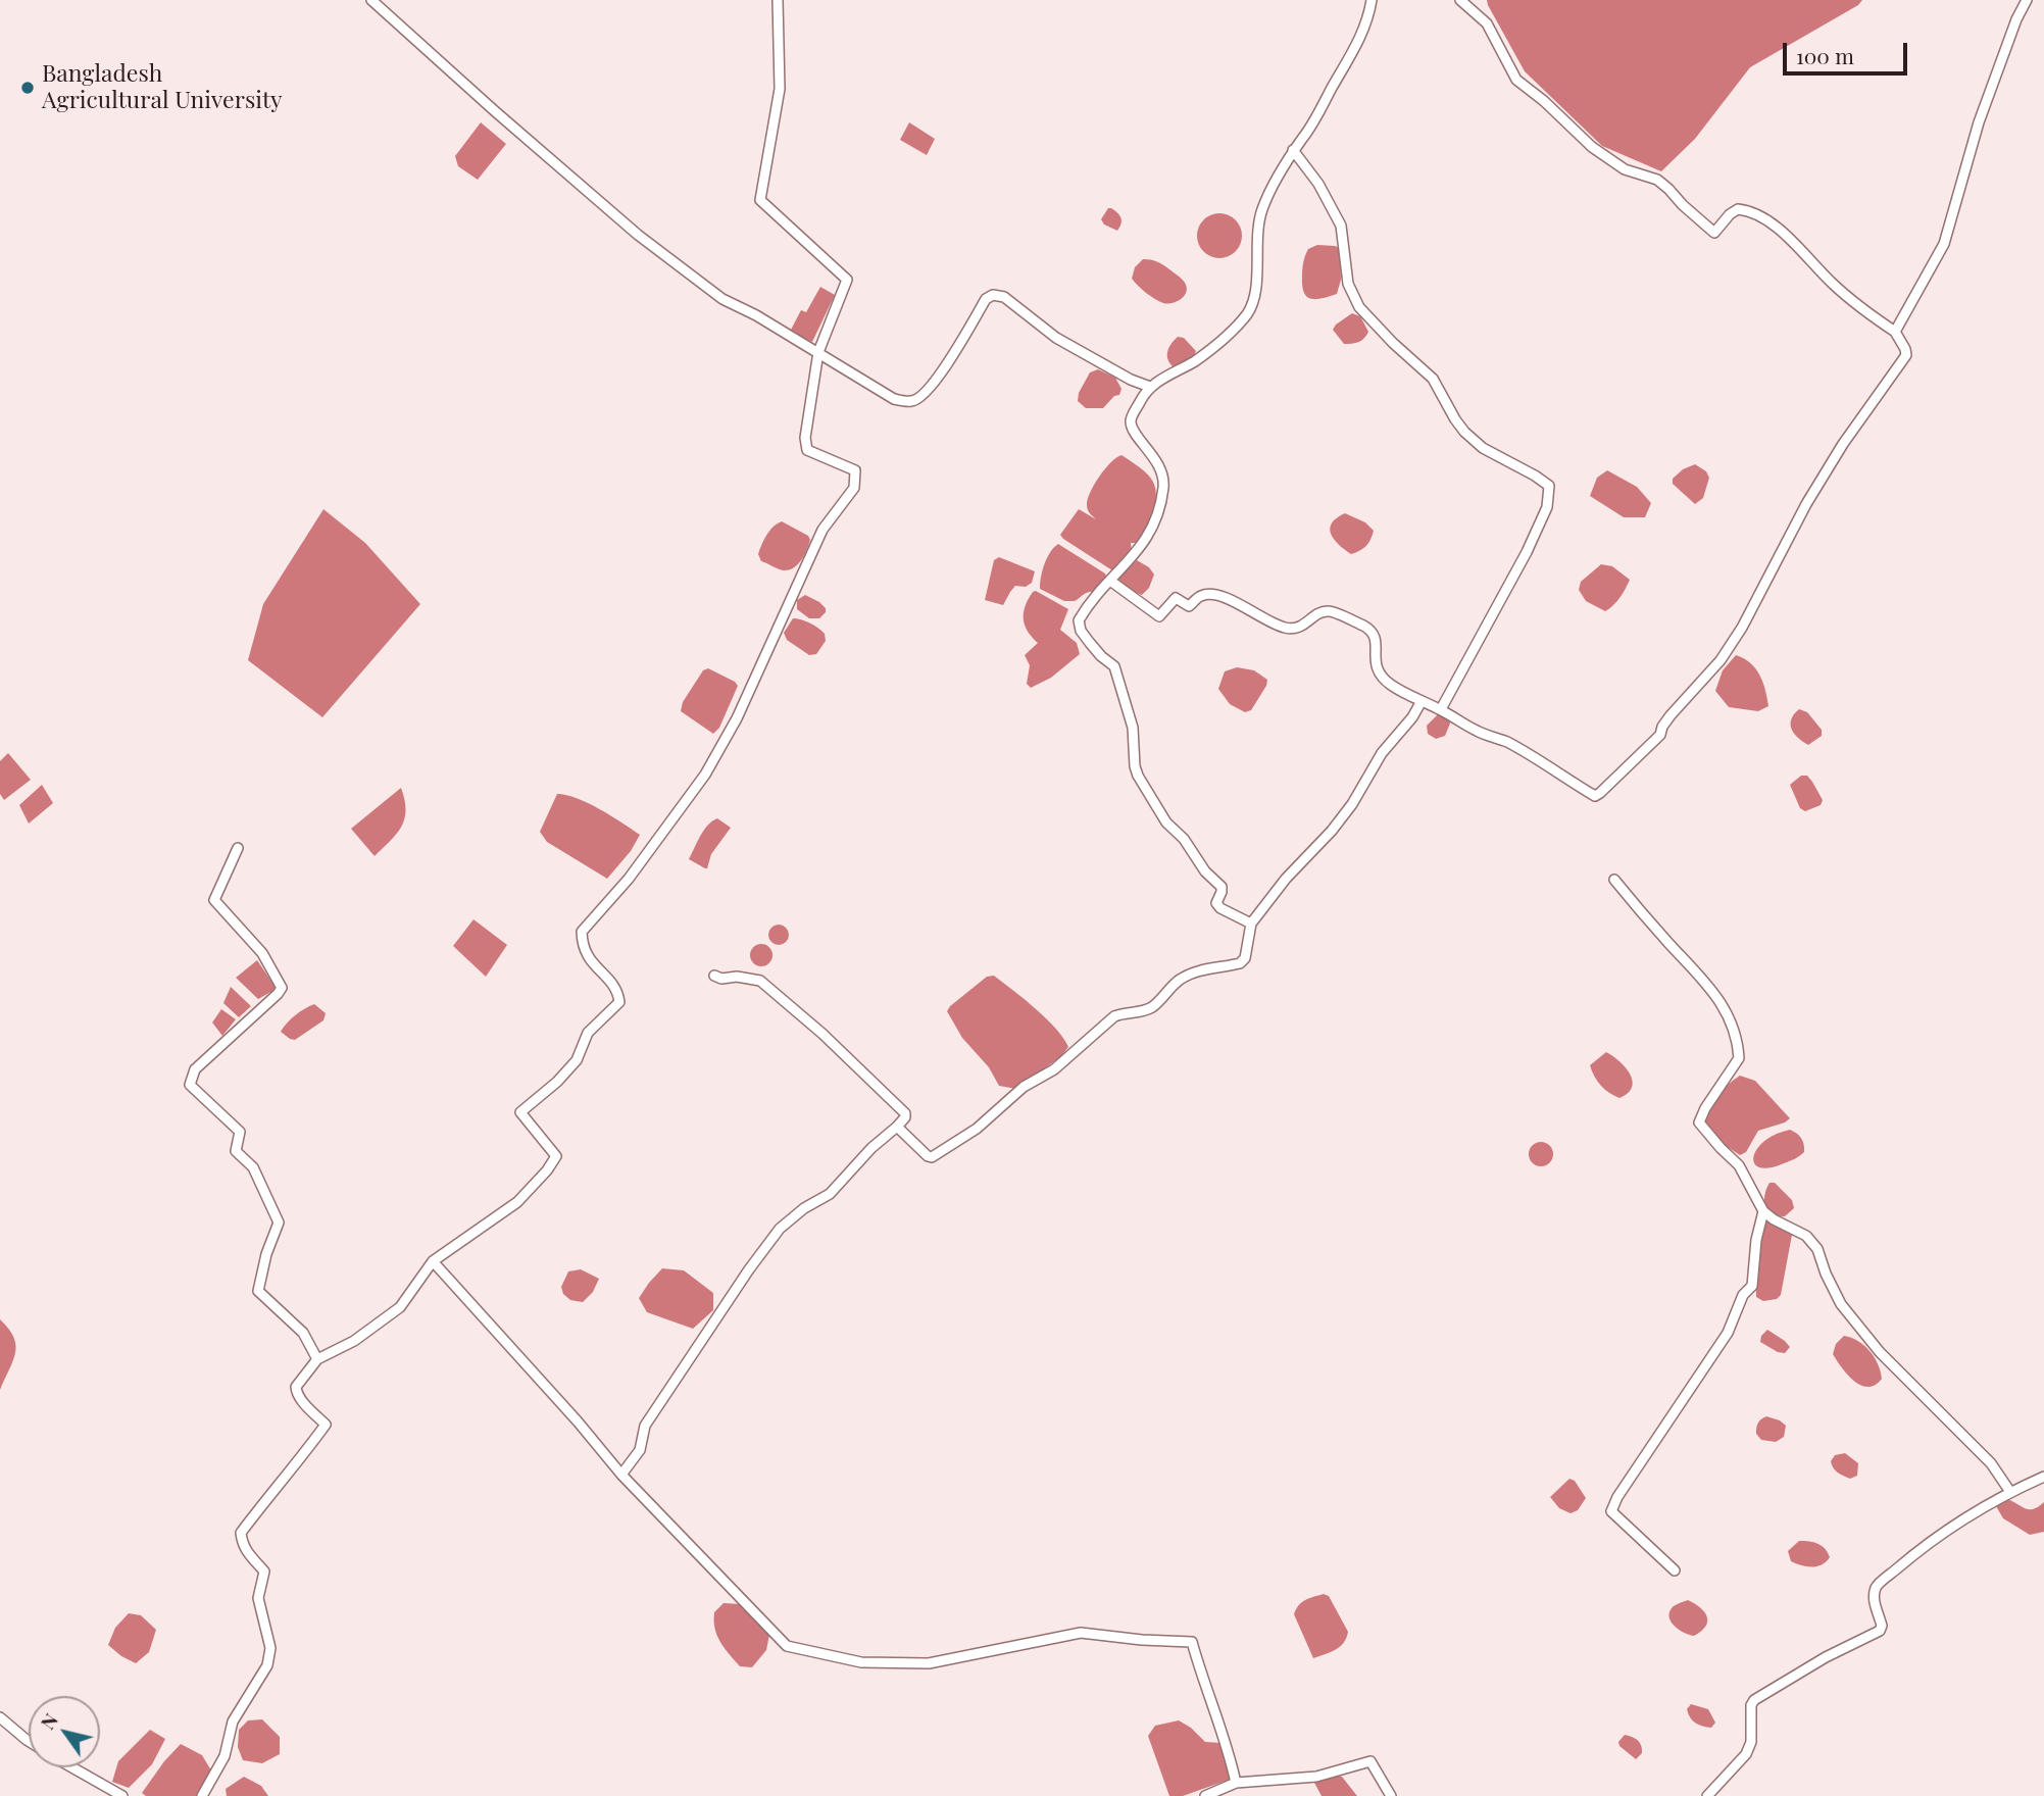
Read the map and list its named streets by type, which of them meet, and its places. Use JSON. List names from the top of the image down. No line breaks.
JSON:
{"places":["Bangladesh Agricultural University"],"scale_bar":"100 m","north":"top left"}
